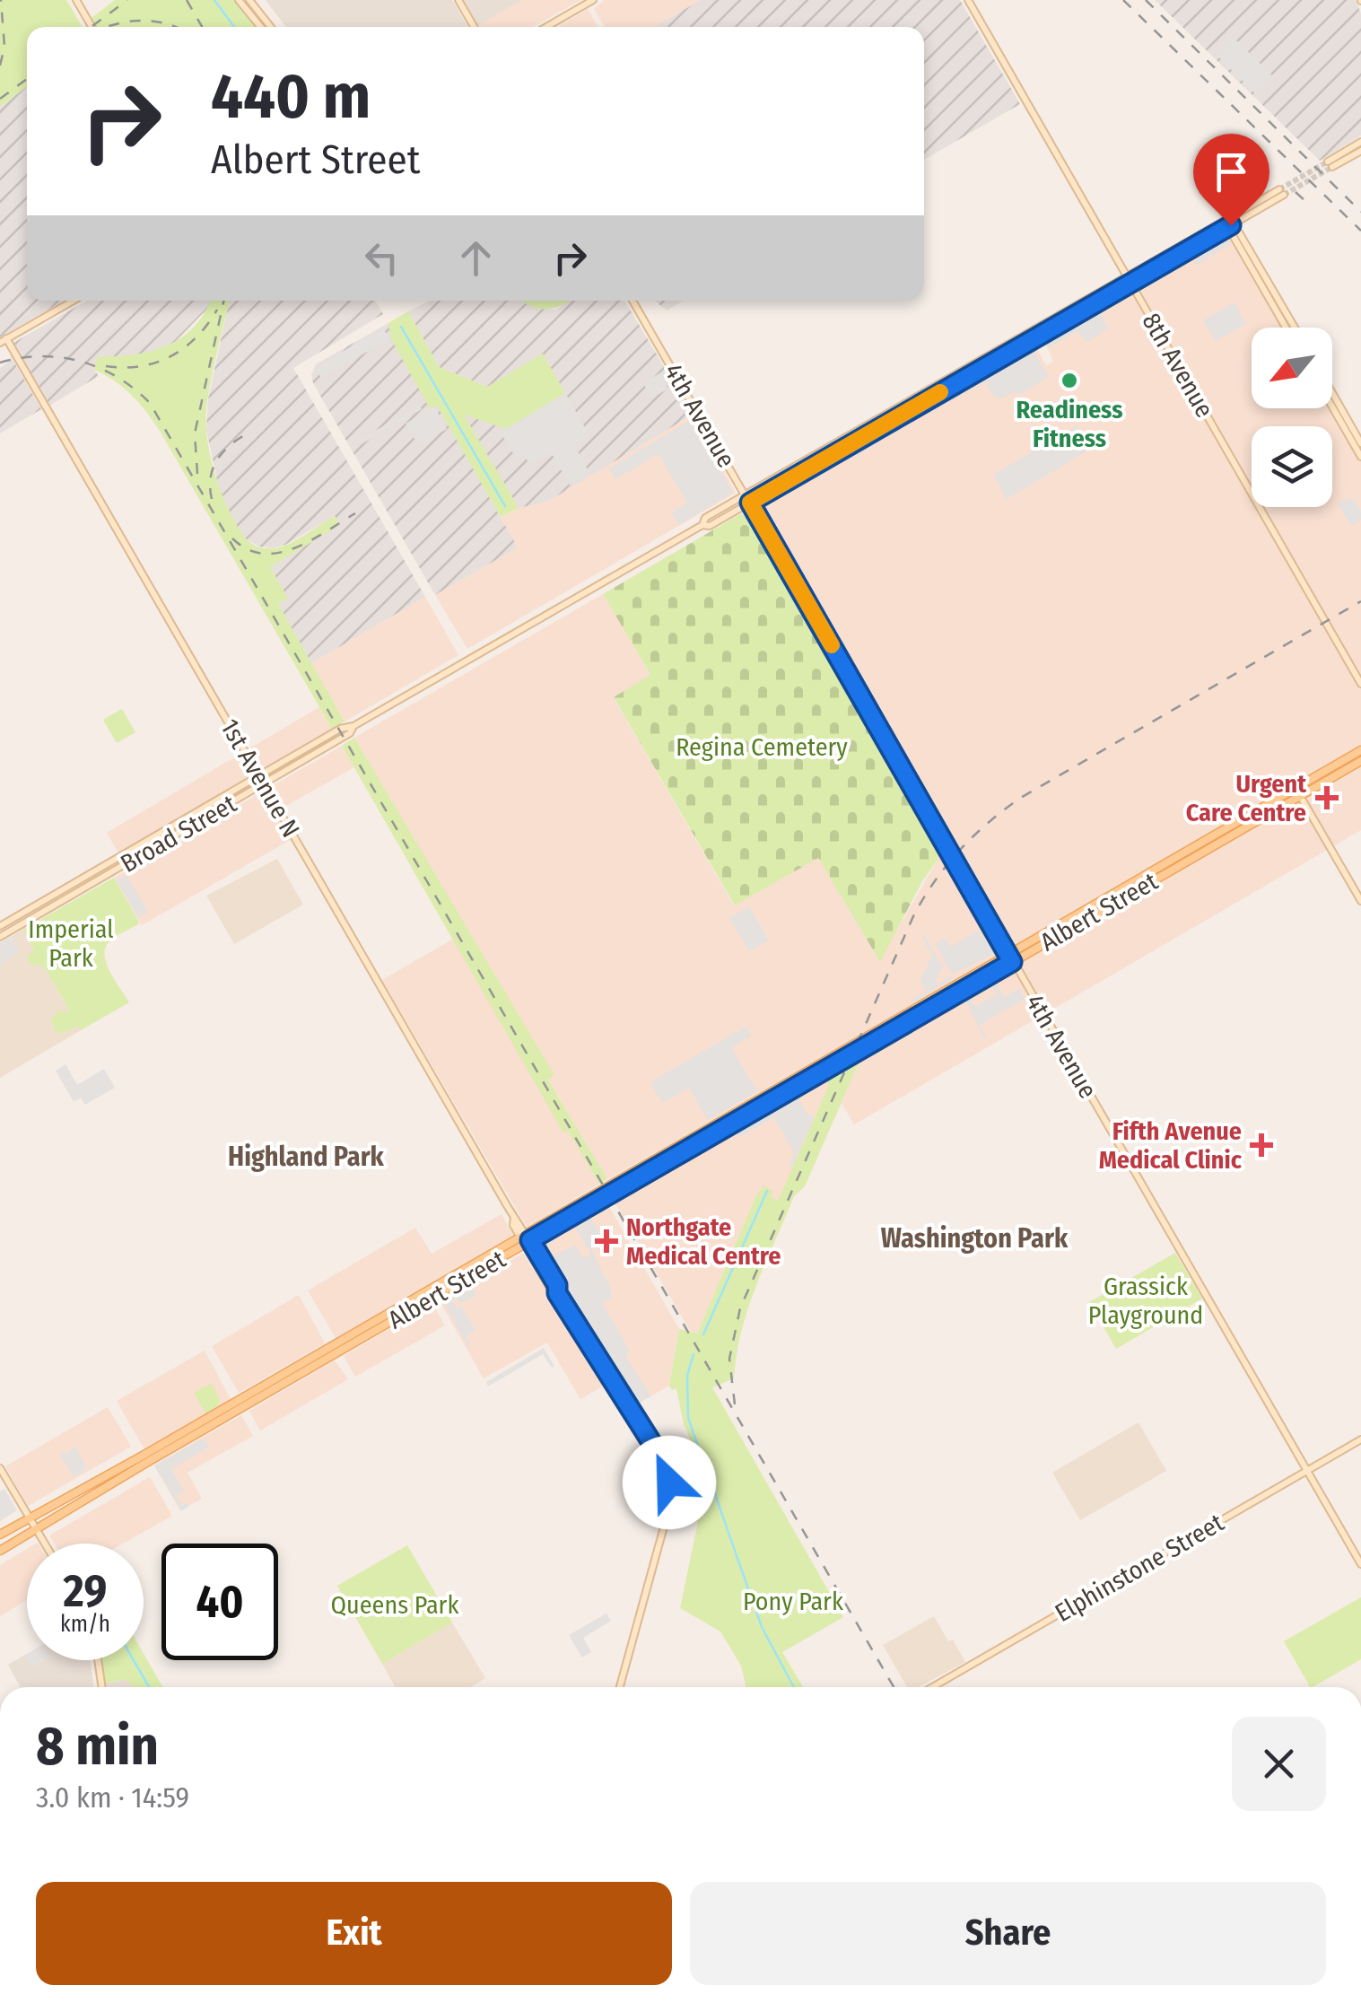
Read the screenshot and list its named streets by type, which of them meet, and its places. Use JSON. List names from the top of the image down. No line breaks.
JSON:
{"streets":{"main road":["8th Avenue","4th Avenue","1st Avenue N","Broad Street","Albert Street","Elphinstone Street"]},"crossings":[["8th Avenue","Broad Street"],["4th Avenue","Broad Street"],["4th Avenue","Albert Street"],["4th Avenue","Elphinstone Street"],["1st Avenue N","Broad Street"],["1st Avenue N","Albert Street"]],"districts":["Highland Park","Washington Park"],"parks":["Regina Cemetery","Imperial Park","Grassick Playground","Pony Park","Queens Park"],"places":{"other":["Readiness Fitness"],"health":["Urgent Care Centre","Fifth Avenue Medical Clinic","Northgate Medical Centre"]},"north":"bottom left","page":{"turn":["440 m","Albert Street"],"speed":"29 km/h","limit":"40","heading":["8 min","3.0 km · 14:59"],"buttons":["Exit","Share"]}}
